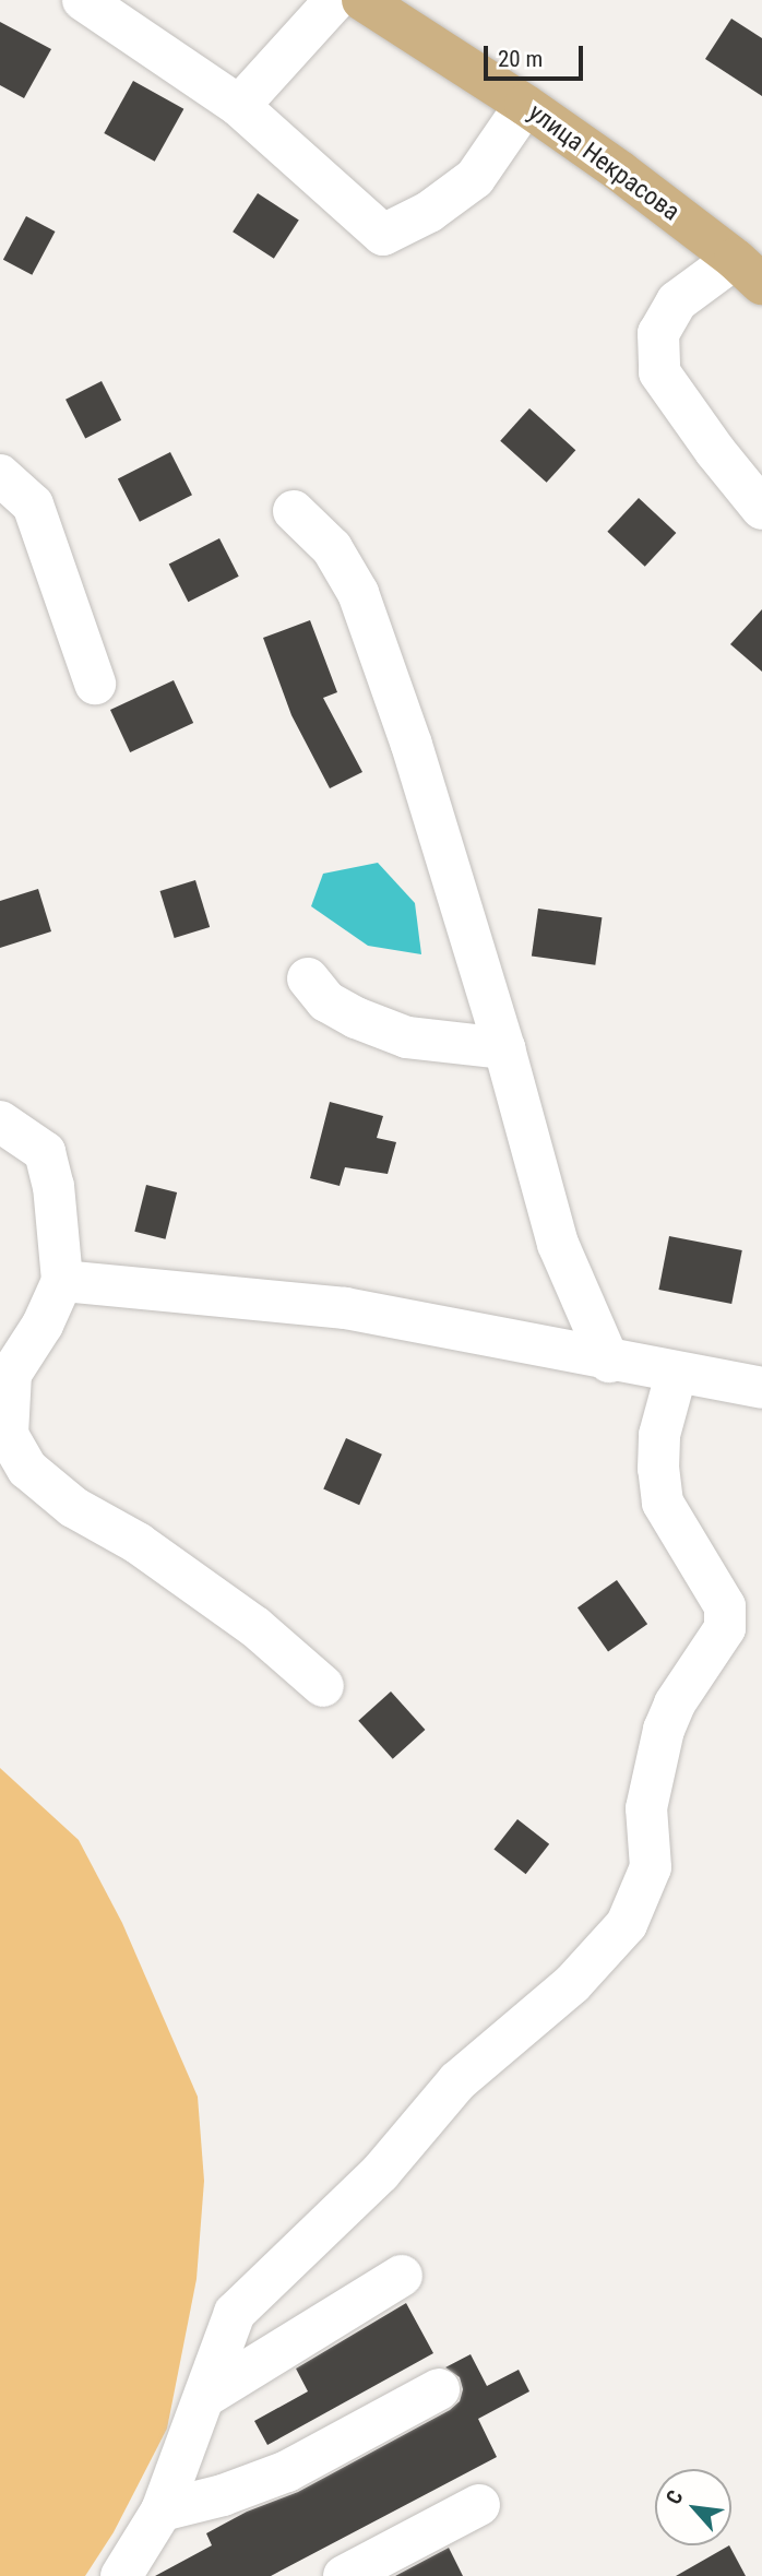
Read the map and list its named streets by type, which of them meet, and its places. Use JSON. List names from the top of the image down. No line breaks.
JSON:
{"streets":{"main road":["улица Некрасова"]},"scale_bar":"20 m","north":"top left"}
